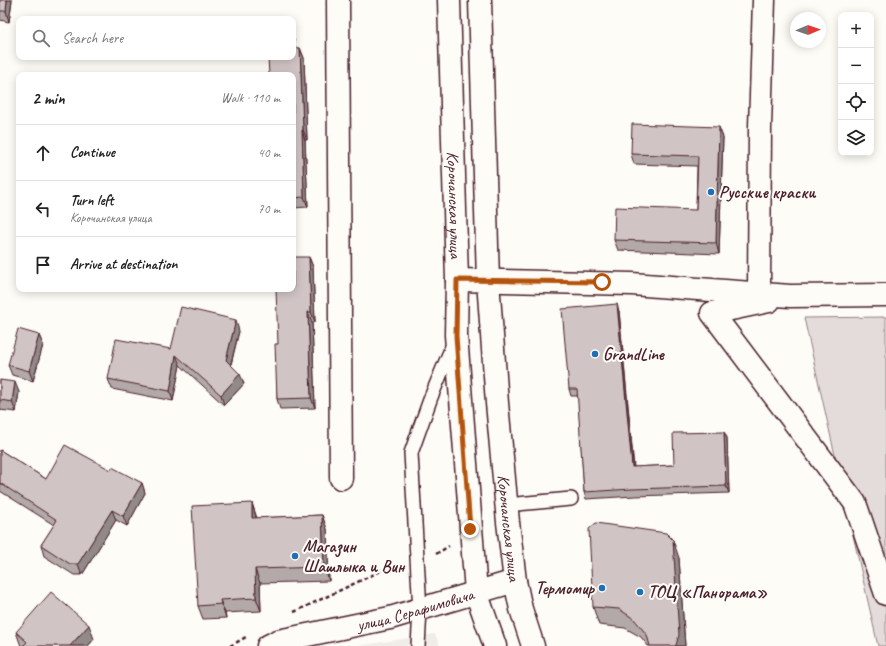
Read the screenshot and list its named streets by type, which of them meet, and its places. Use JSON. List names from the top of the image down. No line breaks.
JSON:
{"streets":{"street":["Корочанская улица","улица Серафимовича"]},"crossings":[["Корочанская улица","улица Серафимовича"]],"places":["Русские краски","GrandLine","Магазин Шашлыка и Вин","Термомир","ТОЦ «Панорама»"],"north":"right","page":{"map_buttons":["+","−"],"search":"Search here","heading":["2 min","Walk · 110 m"],"list":[["Continue","40 m"],["Turn left","Корочанская улица","70 m"],"Arrive at destination"]}}
